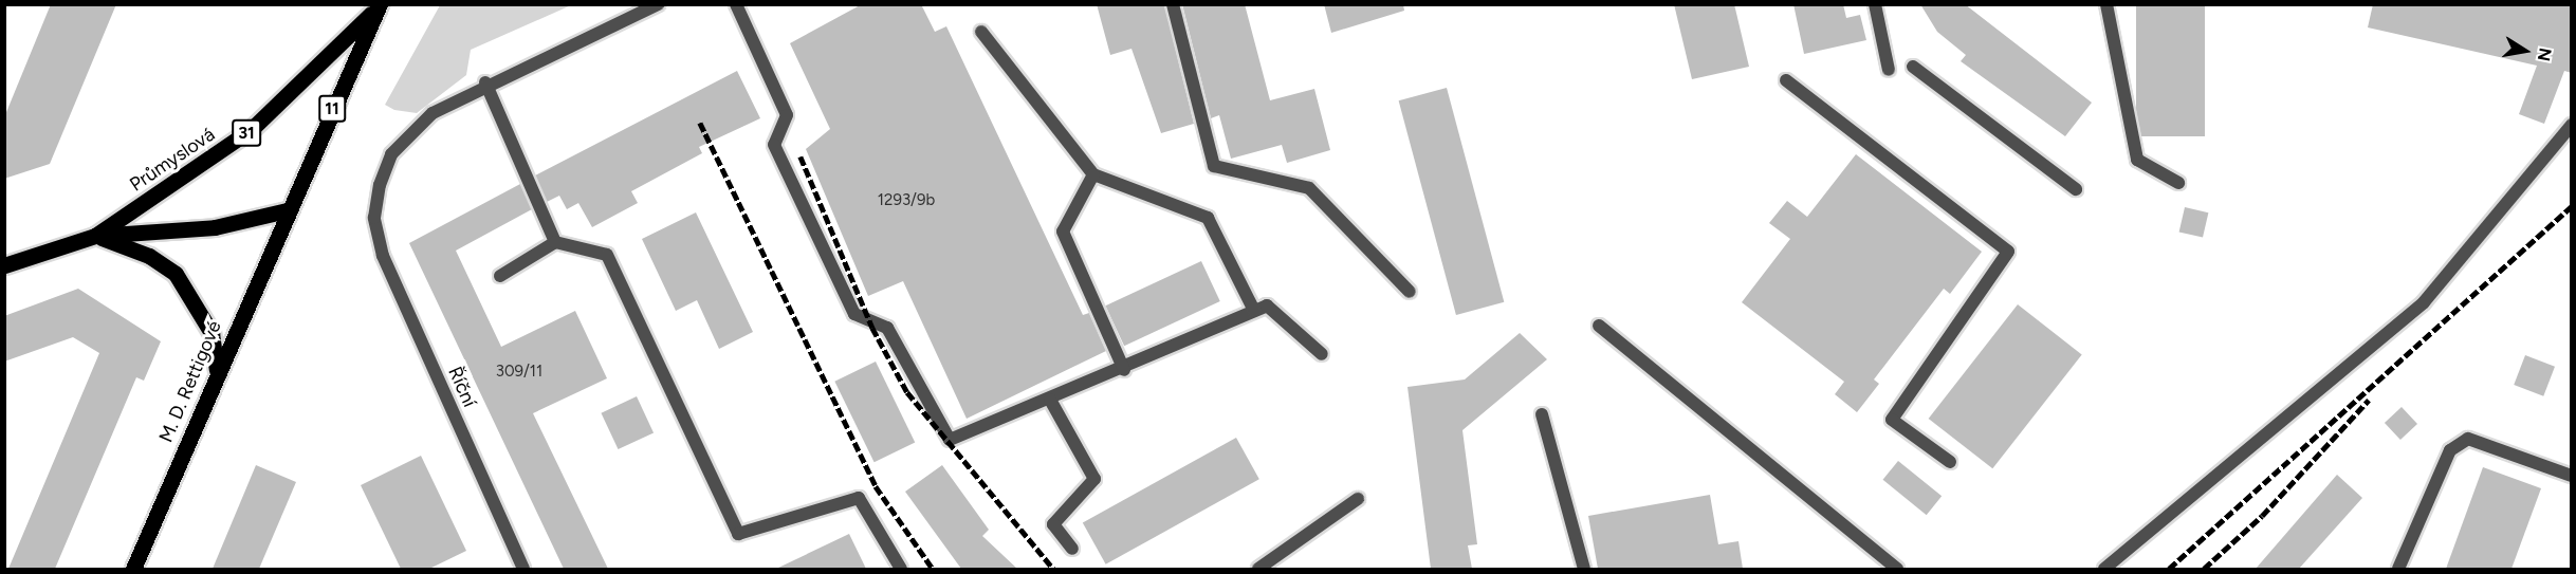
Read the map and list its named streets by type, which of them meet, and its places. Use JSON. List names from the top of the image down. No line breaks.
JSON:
{"streets":{"main road":["11","31","Průmyslová","M. D. Rettigové"],"street":["Říční"]},"crossings":[["11","Průmyslová"],["11","M. D. Rettigové"],["Průmyslová","M. D. Rettigové"]],"house_numbers":["1293/9b","309/11"],"north":"right"}
